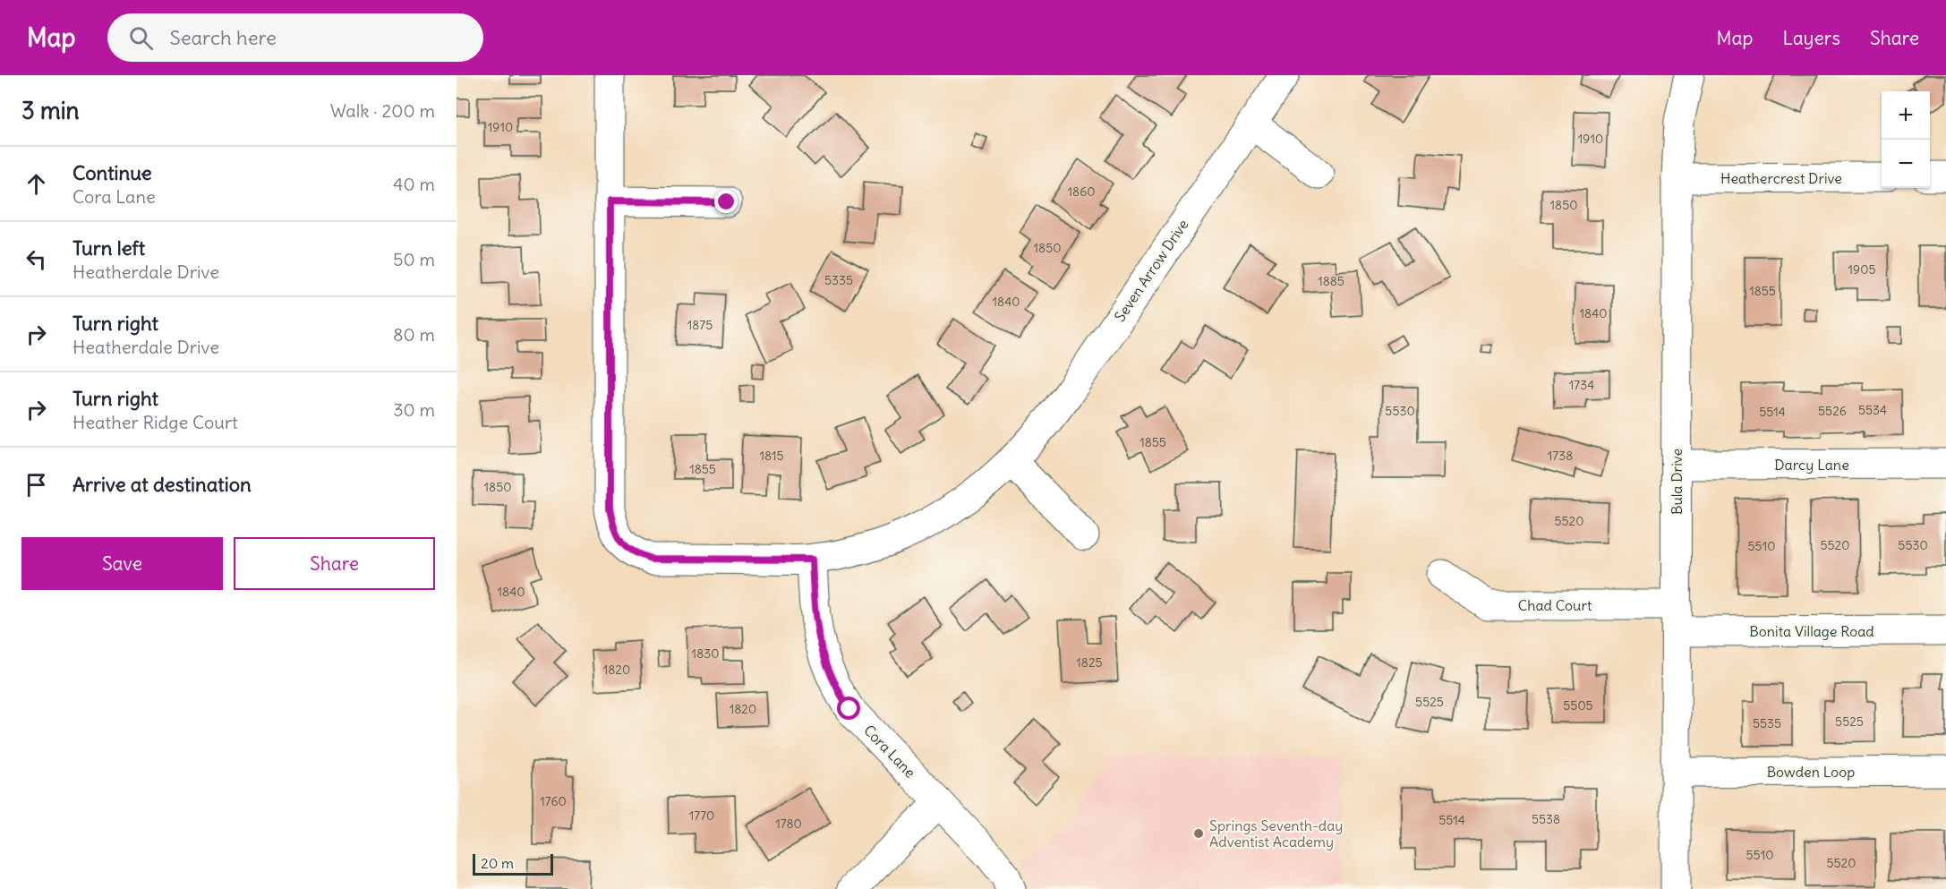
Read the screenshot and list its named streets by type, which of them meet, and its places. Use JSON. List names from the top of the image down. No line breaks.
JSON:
{"streets":{"street":["Heathercrest Drive","Seven Arrow Drive","Darcy Lane","Bula Drive","Chad Court","Bonita Village Road","Cora Lane","Bowden Loop"]},"crossings":[["Heathercrest Drive","Bula Drive"],["Seven Arrow Drive","Cora Lane"],["Darcy Lane","Bula Drive"],["Bula Drive","Chad Court"],["Bula Drive","Bonita Village Road"],["Bula Drive","Bowden Loop"],["Chad Court","Bonita Village Road"]],"places":["Springs Seventh-day Adventist Academy"],"house_numbers":["1910","1910","1860","1850","1850","1905","5335","1885","1855","1840","1840","1875","1734","5534","5530","5526","5514","1855","1815","1738","1855","1850","5520","5520","5530","5510","1840","1830","1825","1820","5525","5505","1820","5525","5535","1760","1770","5538","5514","1780","5510","5520"],"scale_bar":"20 m","page":{"header":"Map","search":"Search here","nav":["Map","Layers","Share"],"heading":["3 min","Walk · 200 m"],"map_buttons":["+","−"],"list":[["Continue","Cora Lane","40 m"],["Turn left","Heatherdale Drive","50 m"],["Turn right","Heatherdale Drive","80 m"],["Turn right","Heather Ridge Court","30 m"],"Arrive at destination"],"buttons":["Save","Share"],"scale":"20 m"}}
